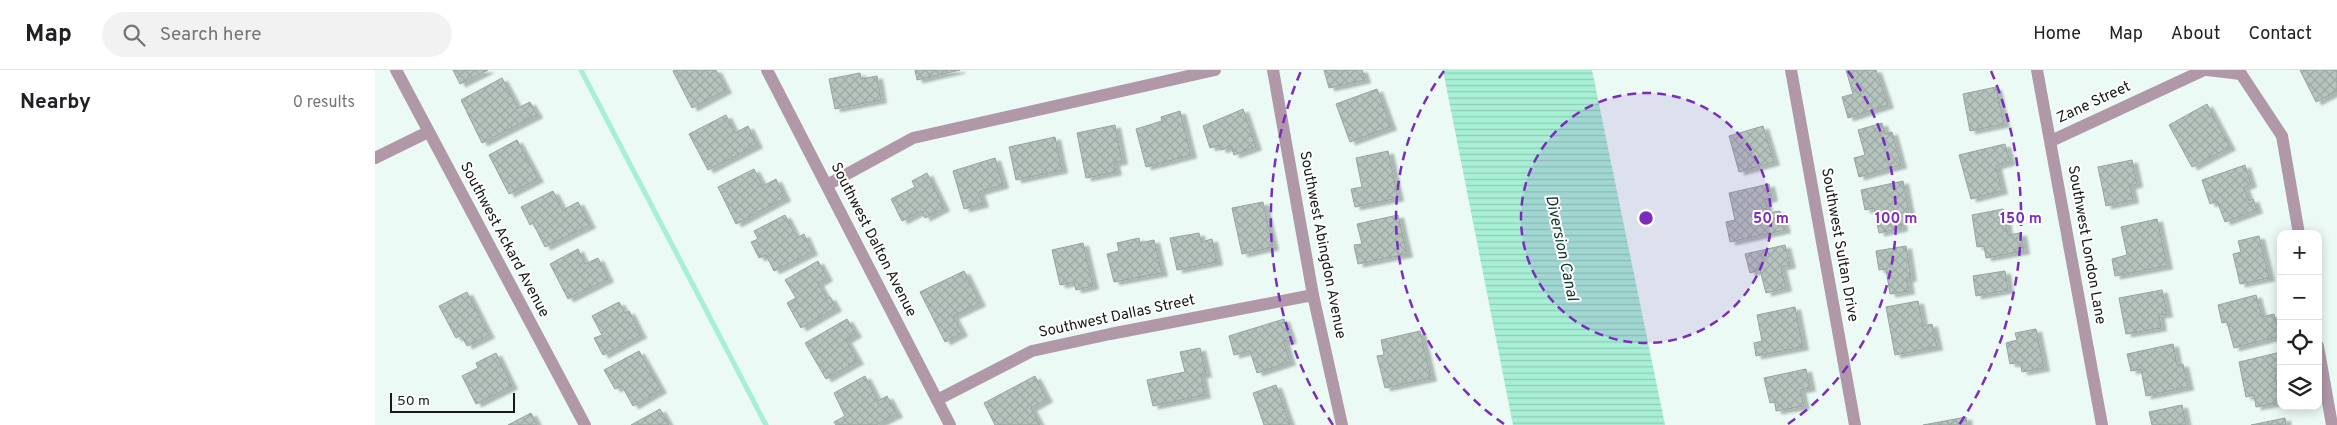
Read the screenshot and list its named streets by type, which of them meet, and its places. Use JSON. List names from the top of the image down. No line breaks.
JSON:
{"streets":{"street":["Zane Street","Southwest Ackard Avenue","Southwest Dalton Avenue","Southwest Abingdon Avenue","Southwest Sultan Drive","Southwest London Lane","Southwest Dallas Street"]},"crossings":[["Zane Street","Southwest London Lane"],["Southwest Dalton Avenue","Southwest Dallas Street"],["Southwest Abingdon Avenue","Southwest Dallas Street"]],"water":["Diversion Canal"],"scale_bar":"50 m","page":{"header":"Map","search":"Search here","nav":["Home","Map","About","Contact"],"heading":["Nearby","0 results"],"map_buttons":["+","−"],"scale":"50 m"},"rings":["50 m","100 m","150 m"]}
